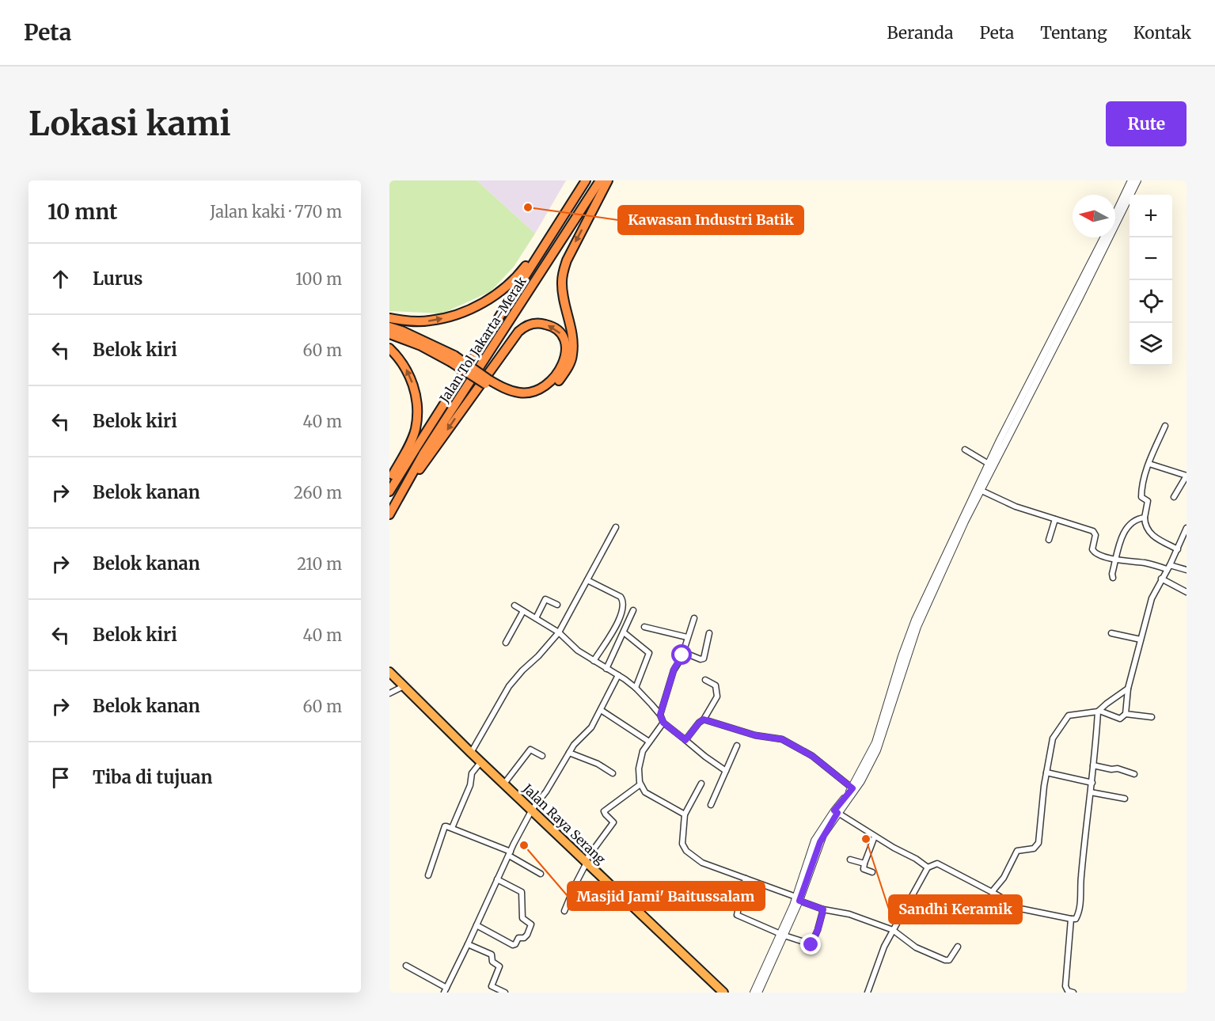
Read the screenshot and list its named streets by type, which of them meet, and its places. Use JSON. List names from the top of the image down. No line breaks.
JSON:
{"streets":{"highway":["Jalan Tol Jakarta–Merak","Jalan Raya Serang"]},"places":["Kawasan Industri Batik","Sandhi Keramik","Masjid Jami' Baitussalam"],"north":"left","page":{"header":"Peta","nav":["Beranda","Peta","Tentang","Kontak"],"buttons":"Rute","title":"Lokasi kami","heading":["10 mnt","Jalan kaki · 770 m"],"map_buttons":["+","−"],"list":[["Lurus","100 m"],["Belok kiri","60 m"],["Belok kiri","40 m"],["Belok kanan","260 m"],["Belok kanan","210 m"],["Belok kiri","40 m"],["Belok kanan","60 m"],"Tiba di tujuan"]}}
